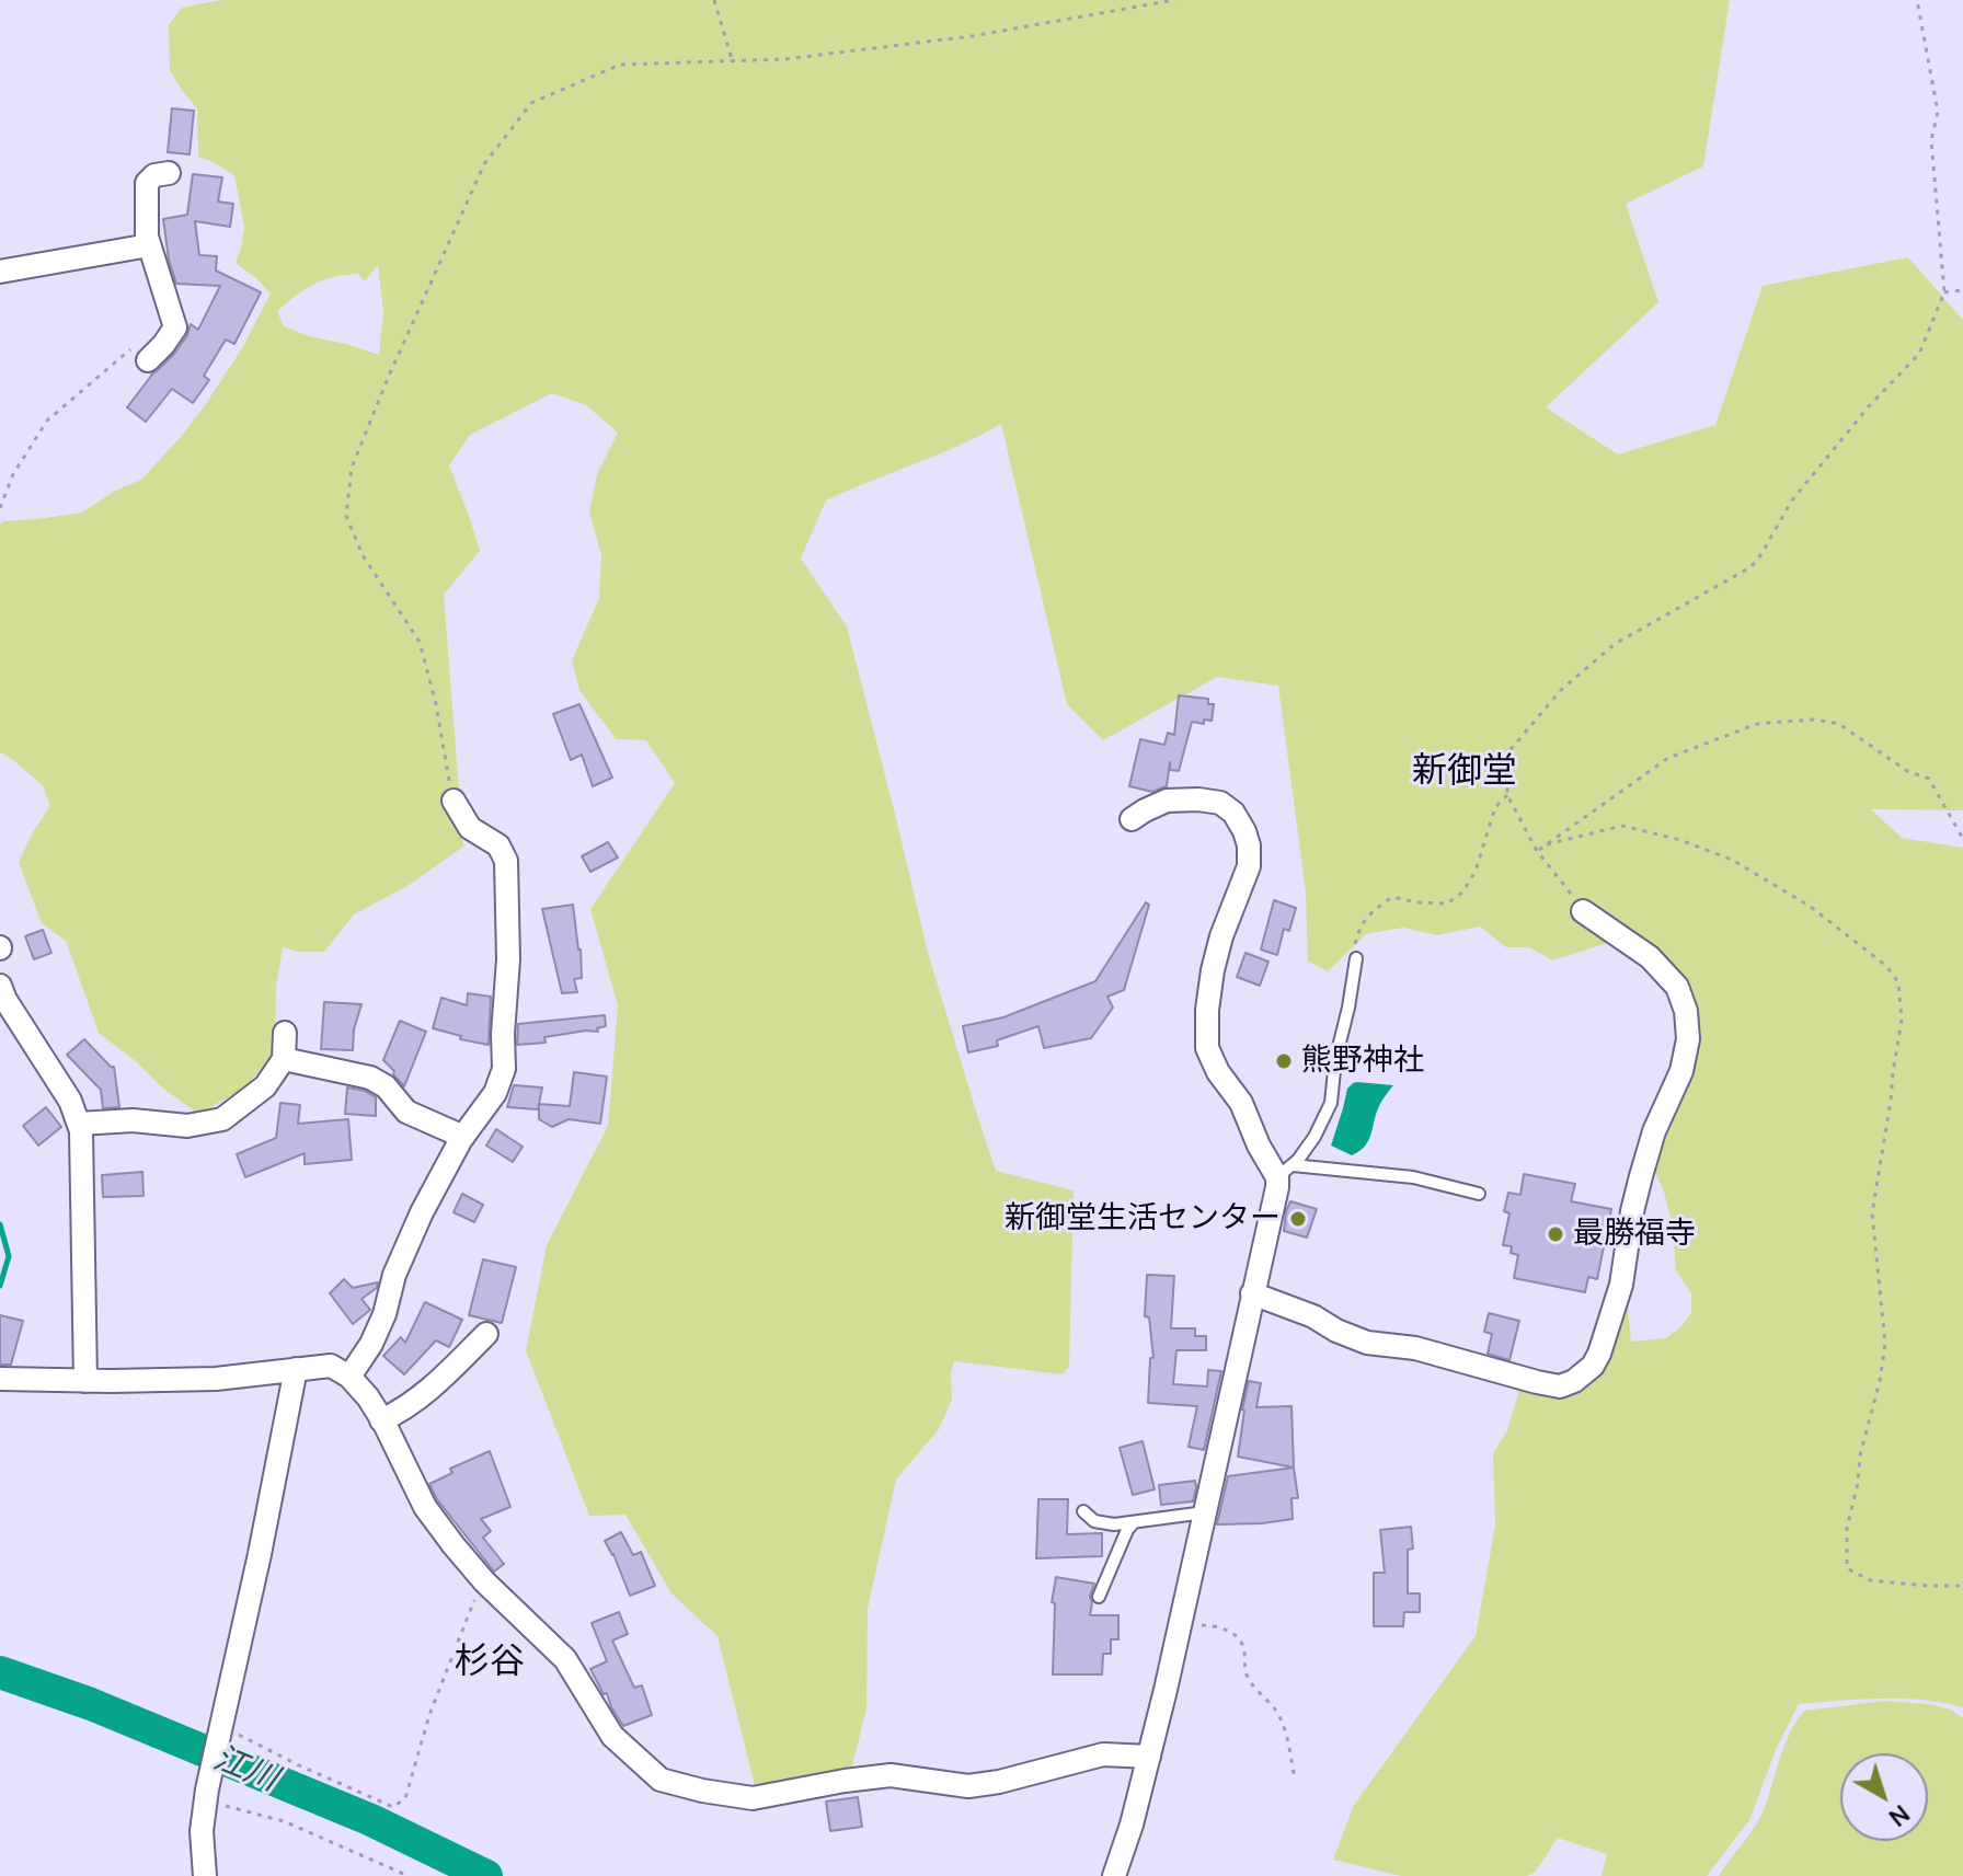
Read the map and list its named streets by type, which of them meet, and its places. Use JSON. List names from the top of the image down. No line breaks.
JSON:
{"districts":["新御堂","杉谷"],"water":["江川"],"places":["熊野神社","新御堂生活センター","最勝福寺"],"north":"bottom right"}
